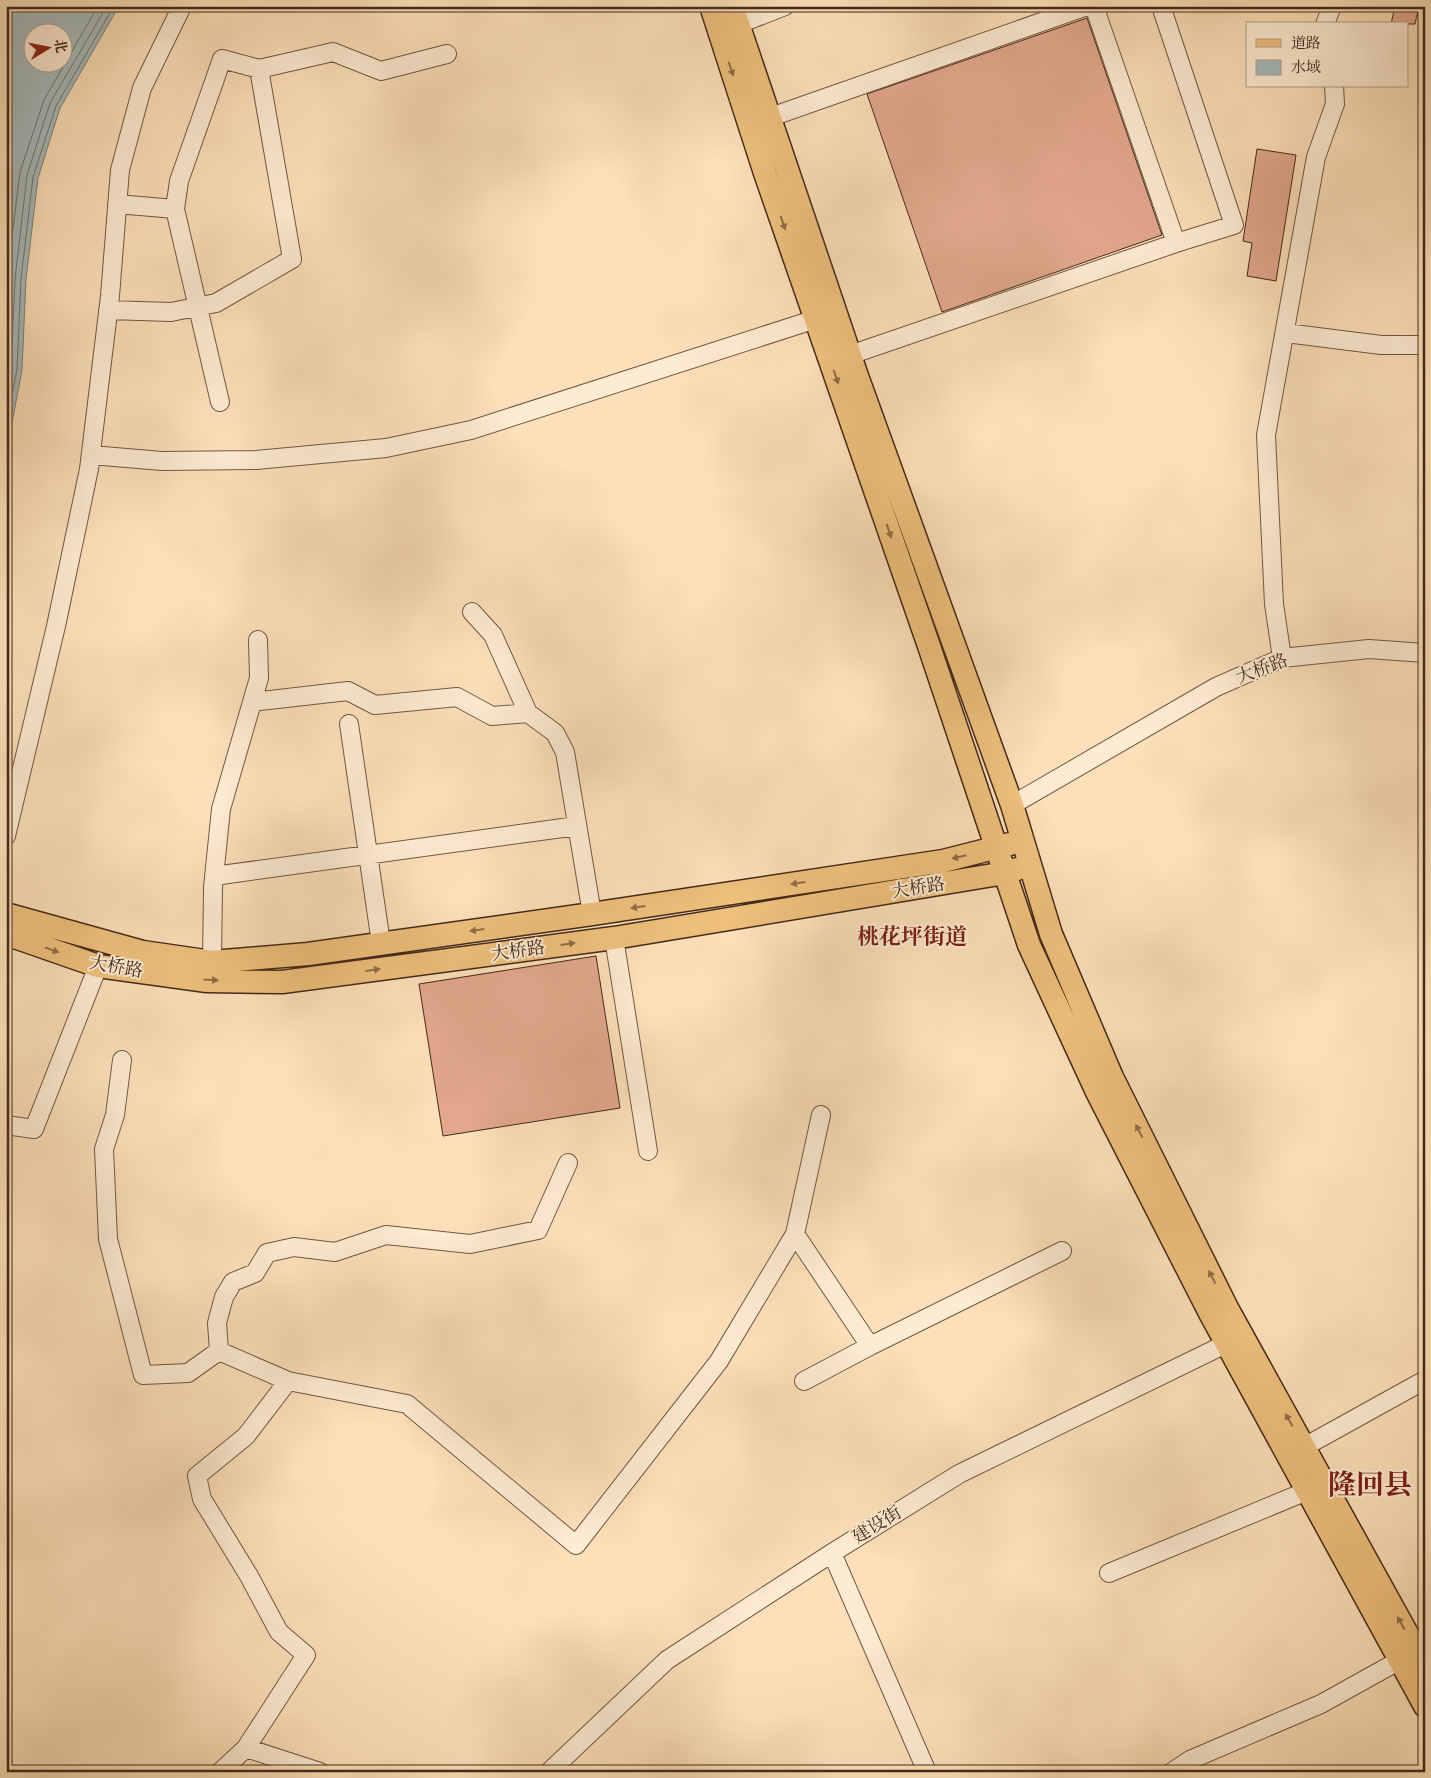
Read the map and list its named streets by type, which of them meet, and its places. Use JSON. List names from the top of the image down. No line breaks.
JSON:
{"streets":{"main road":["大桥路"],"street":["建设街"]},"districts":["桃花坪街道","隆回县"],"legend":["道路","水域"],"north":"right"}
